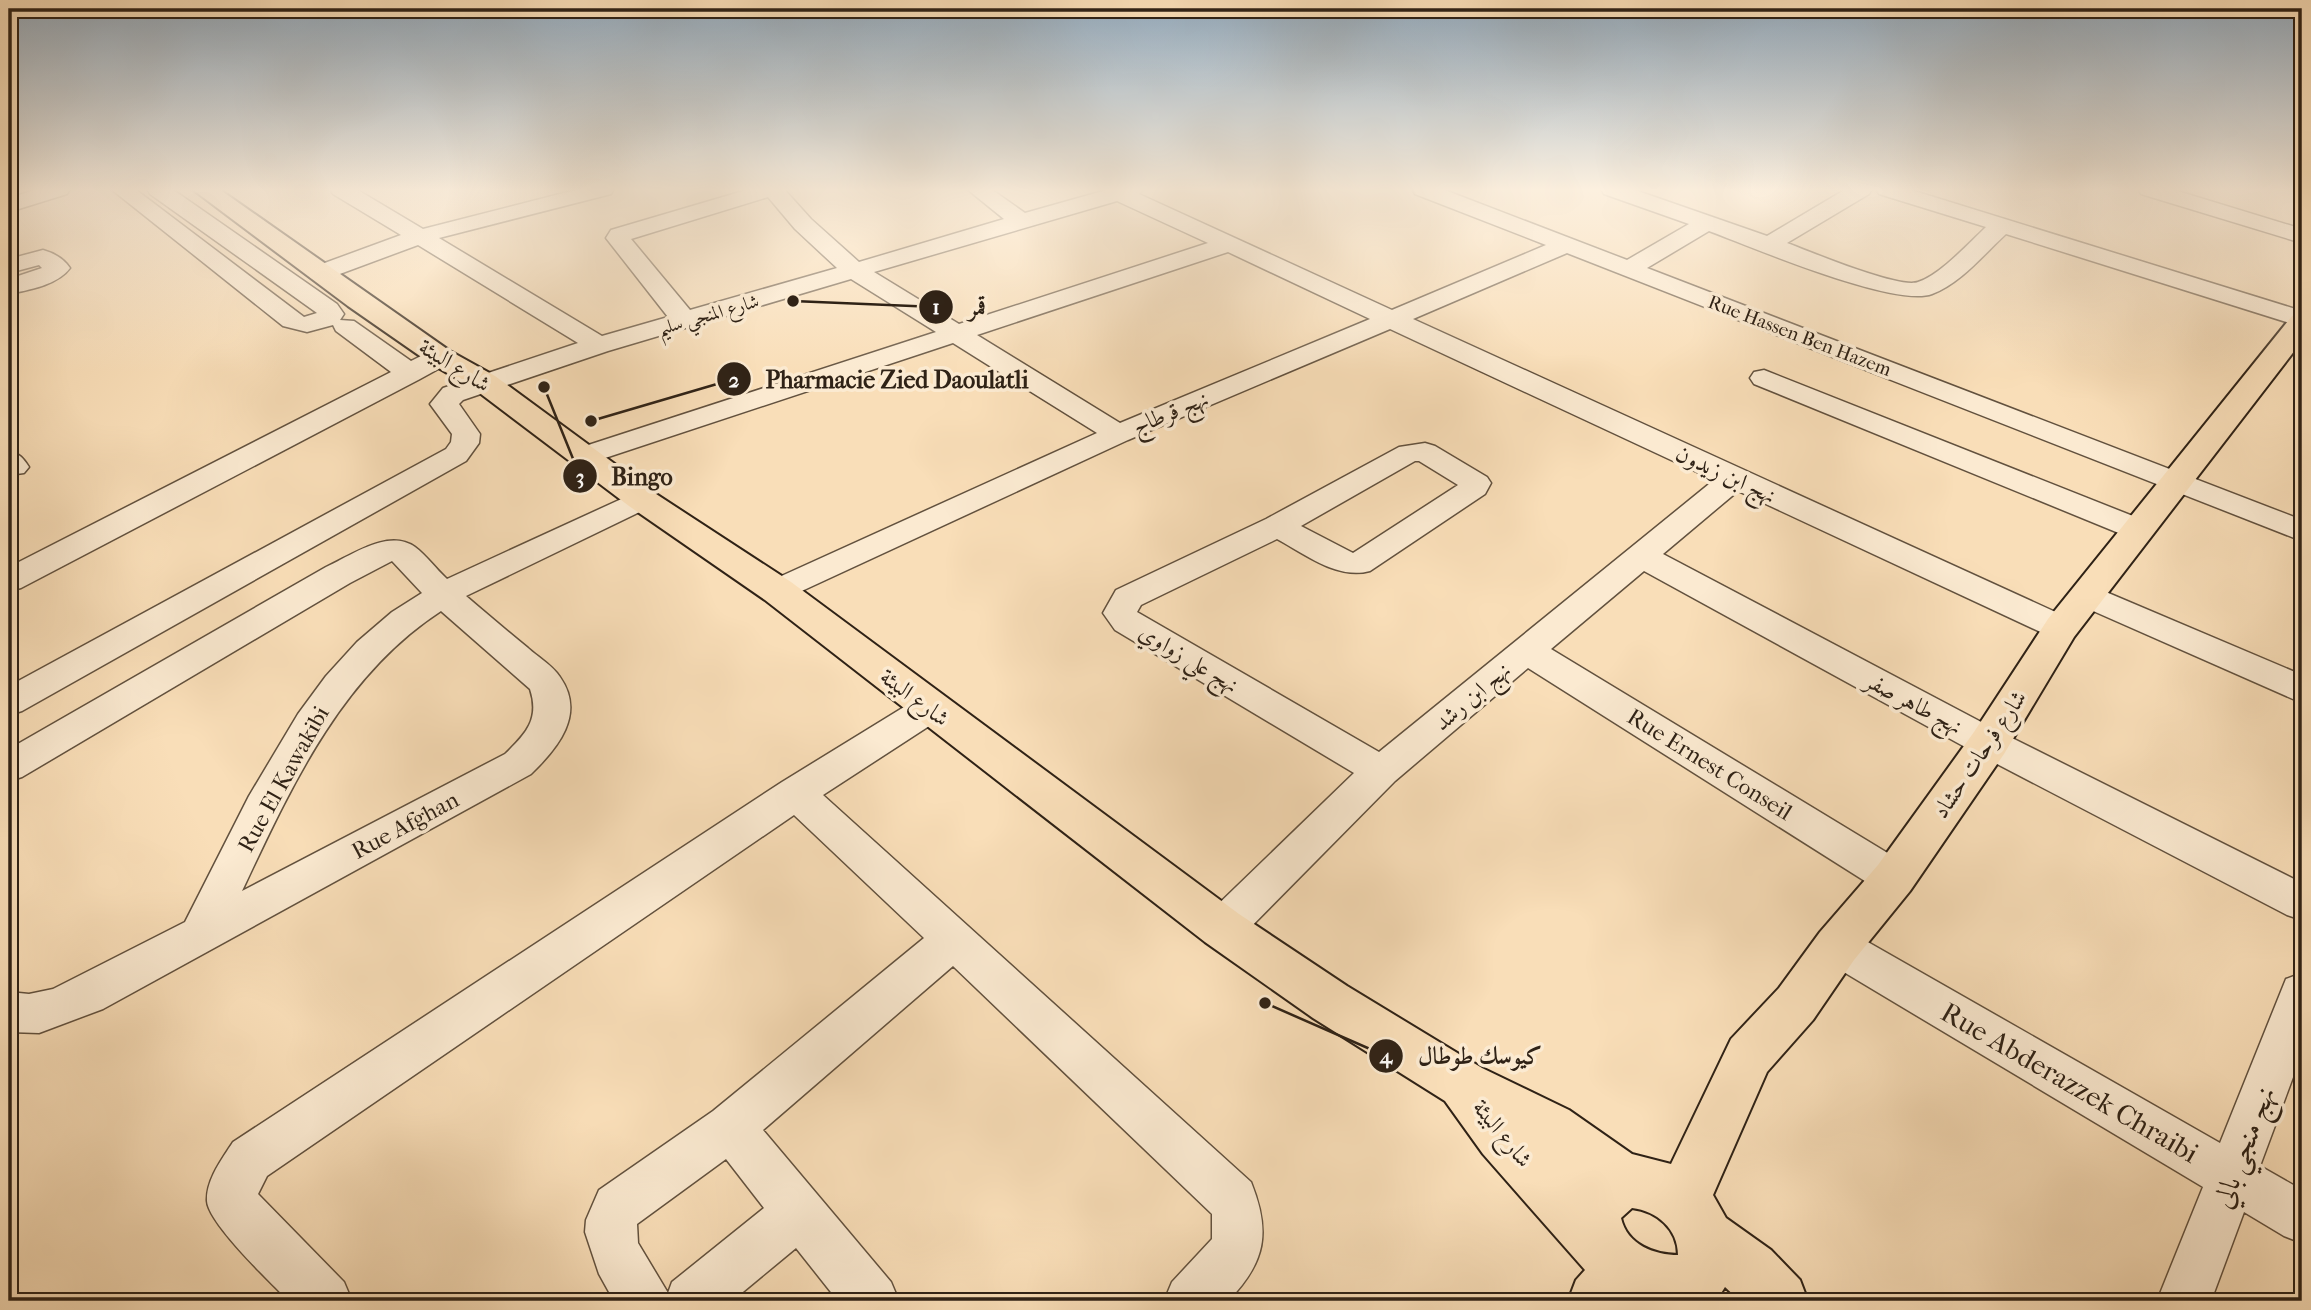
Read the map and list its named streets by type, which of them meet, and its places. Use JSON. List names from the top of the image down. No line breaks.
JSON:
{"streets":{"main road":["شارع البيئة","شارع فرحات حشاد"],"street":["شارع المنجي سليم","Rue Hassen Ben Hazem","نهج قرطاج","نهج ابن زيدون","نهج علي زواوي","نهج ابن رشد","نهج طاهر صفر","Rue Ernest Conseil","Rue El Kawakibi","Rue Afghan","Rue Abderazzek Chraibi","نهج منجي بالي"]},"crossings":[["شارع المنجي سليم","شارع البيئة"],["Rue Hassen Ben Hazem","شارع فرحات حشاد"],["شارع البيئة","نهج قرطاج"],["شارع البيئة","نهج ابن رشد"],["شارع البيئة","شارع فرحات حشاد"],["شارع البيئة","Rue El Kawakibi"],["نهج قرطاج","نهج ابن زيدون"],["نهج ابن زيدون","نهج ابن رشد"],["نهج ابن زيدون","شارع فرحات حشاد"],["نهج علي زواوي","نهج ابن رشد"],["نهج ابن رشد","نهج طاهر صفر"],["نهج ابن رشد","Rue Ernest Conseil"],["نهج طاهر صفر","شارع فرحات حشاد"],["شارع فرحات حشاد","Rue Ernest Conseil"],["شارع فرحات حشاد","Rue Abderazzek Chraibi"],["Rue El Kawakibi","Rue Afghan"],["Rue Abderazzek Chraibi","نهج منجي بالي"]],"places":["قمر","Bingo","Pharmacie Zied Daoulatli","كيوسك طوطال"]}
